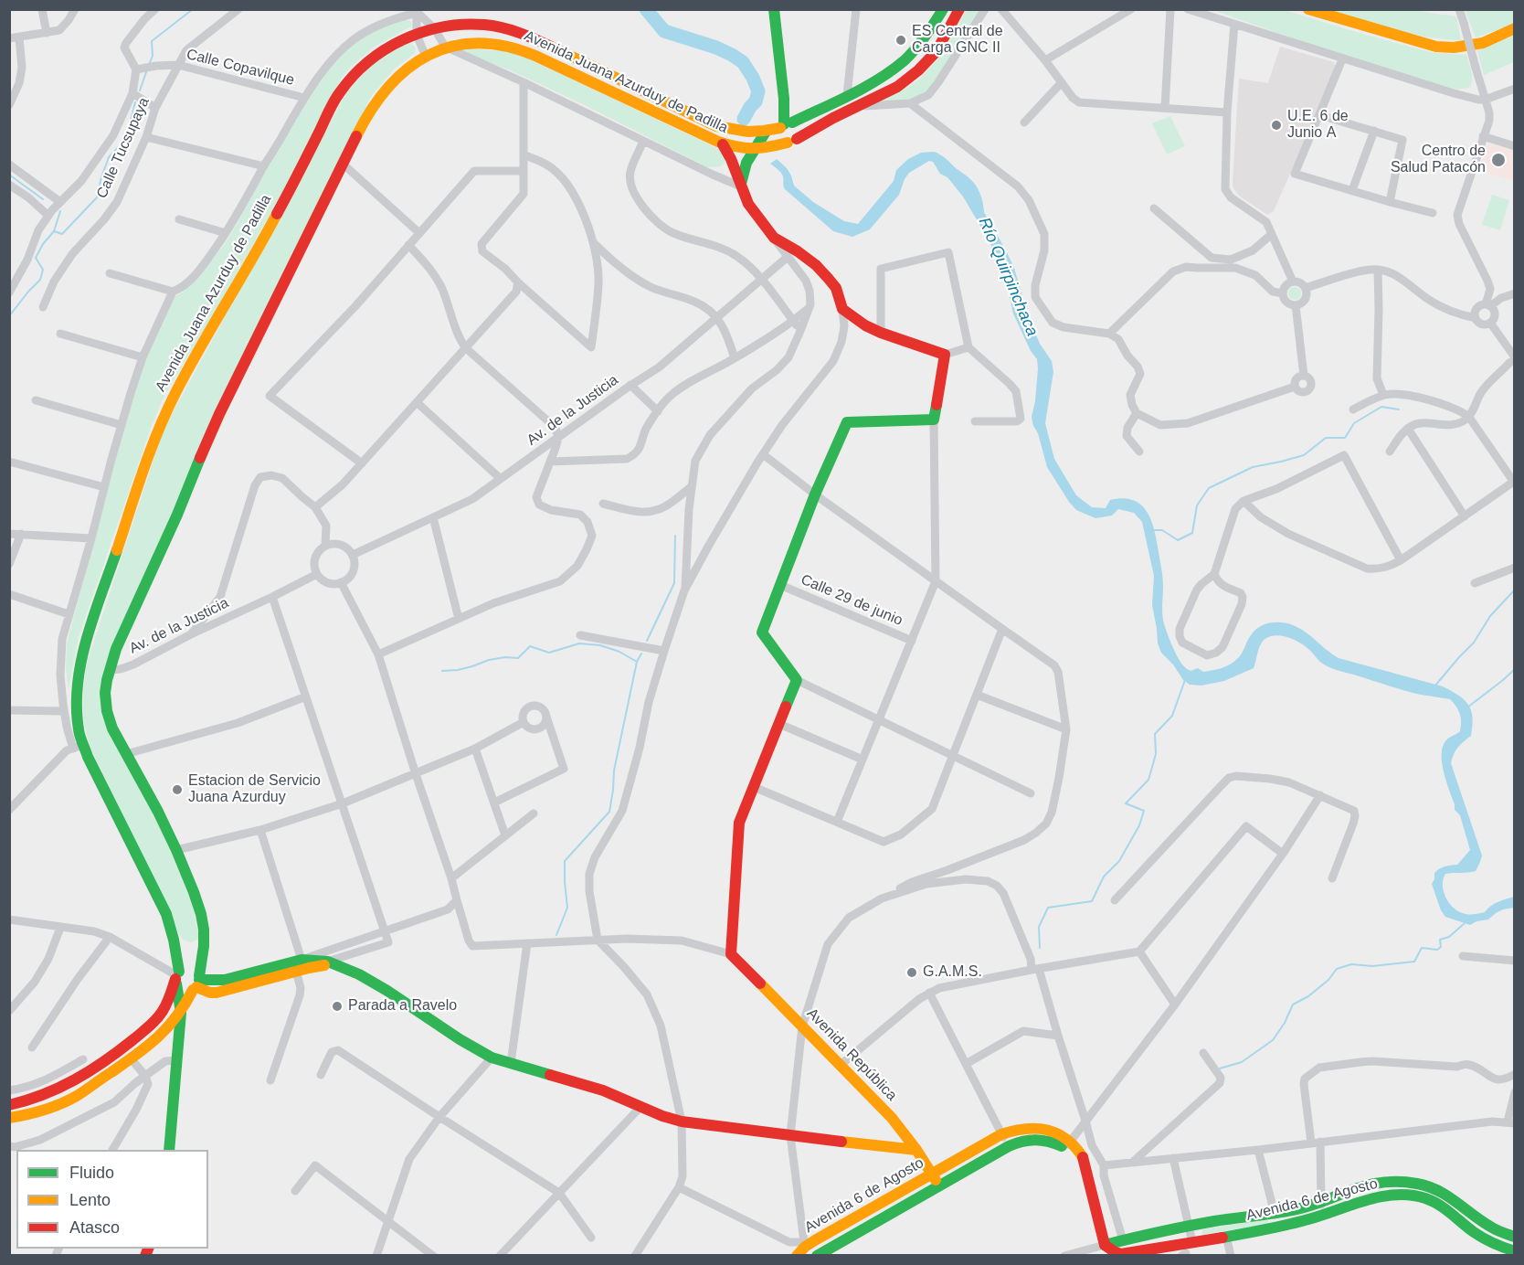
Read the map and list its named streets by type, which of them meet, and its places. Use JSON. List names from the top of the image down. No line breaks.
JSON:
{"streets":{"main road":["Avenida Juana Azurduy de Padilla","Avenida República","Avenida 6 de Agosto"],"street":["Calle Copavilque","Calle Tucsupaya","Av. de la Justicia","Calle 29 de junio"]},"crossings":[["Calle Copavilque","Calle Tucsupaya"],["Avenida Juana Azurduy de Padilla","Av. de la Justicia"],["Avenida República","Avenida 6 de Agosto"]],"water":["Río Quirpinchaca"],"places":["ES Central de Carga GNC II","U.E. 6 de Junio A","Centro de Salud Patacón","Estacion de Servicio Juana Azurduy","G.A.M.S.","Parada a Ravelo"],"legend":["Fluido","Lento","Atasco"]}
